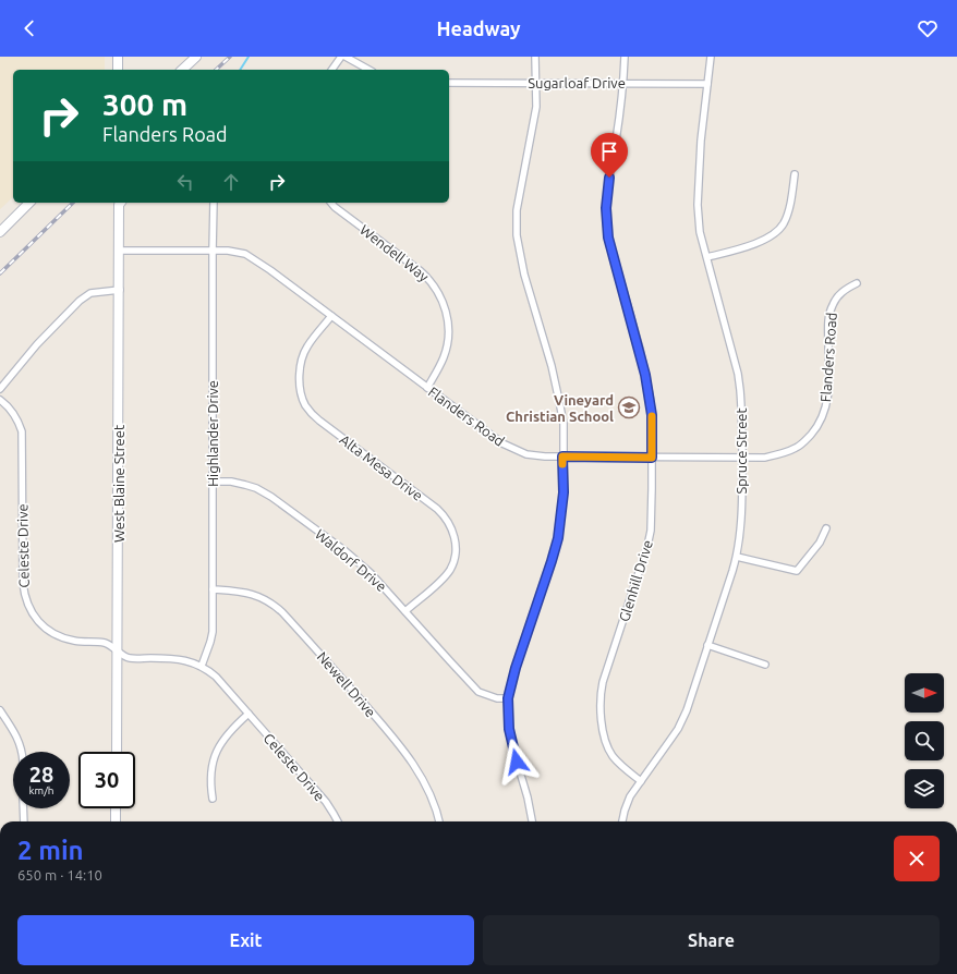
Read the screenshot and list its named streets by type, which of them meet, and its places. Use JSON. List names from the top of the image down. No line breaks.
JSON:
{"streets":{"street":["Sugarloaf Drive","Wendell Way","Flanders Road","Highlander Drive","Spruce Street","Alta Mesa Drive","West Blaine Street","Celeste Drive","Waldorf Drive","Glenhill Drive","Newell Drive"]},"crossings":[["Sugarloaf Drive","Spruce Street"],["Sugarloaf Drive","Glenhill Drive"],["Wendell Way","Flanders Road"],["Flanders Road","Highlander Drive"],["Flanders Road","Spruce Street"],["Flanders Road","Alta Mesa Drive"],["Flanders Road","West Blaine Street"],["Flanders Road","Glenhill Drive"],["Highlander Drive","Celeste Drive"],["Highlander Drive","Waldorf Drive"],["Highlander Drive","Newell Drive"],["Spruce Street","Glenhill Drive"],["Alta Mesa Drive","Waldorf Drive"],["West Blaine Street","Celeste Drive"]],"places":{"school or university":["Vineyard Christian School"]},"north":"right","page":{"header":"Headway","turn":["300 m","Flanders Road"],"speed":"28 km/h","limit":"30","heading":["2 min","650 m · 14:10"],"buttons":["Exit","Share"]}}
